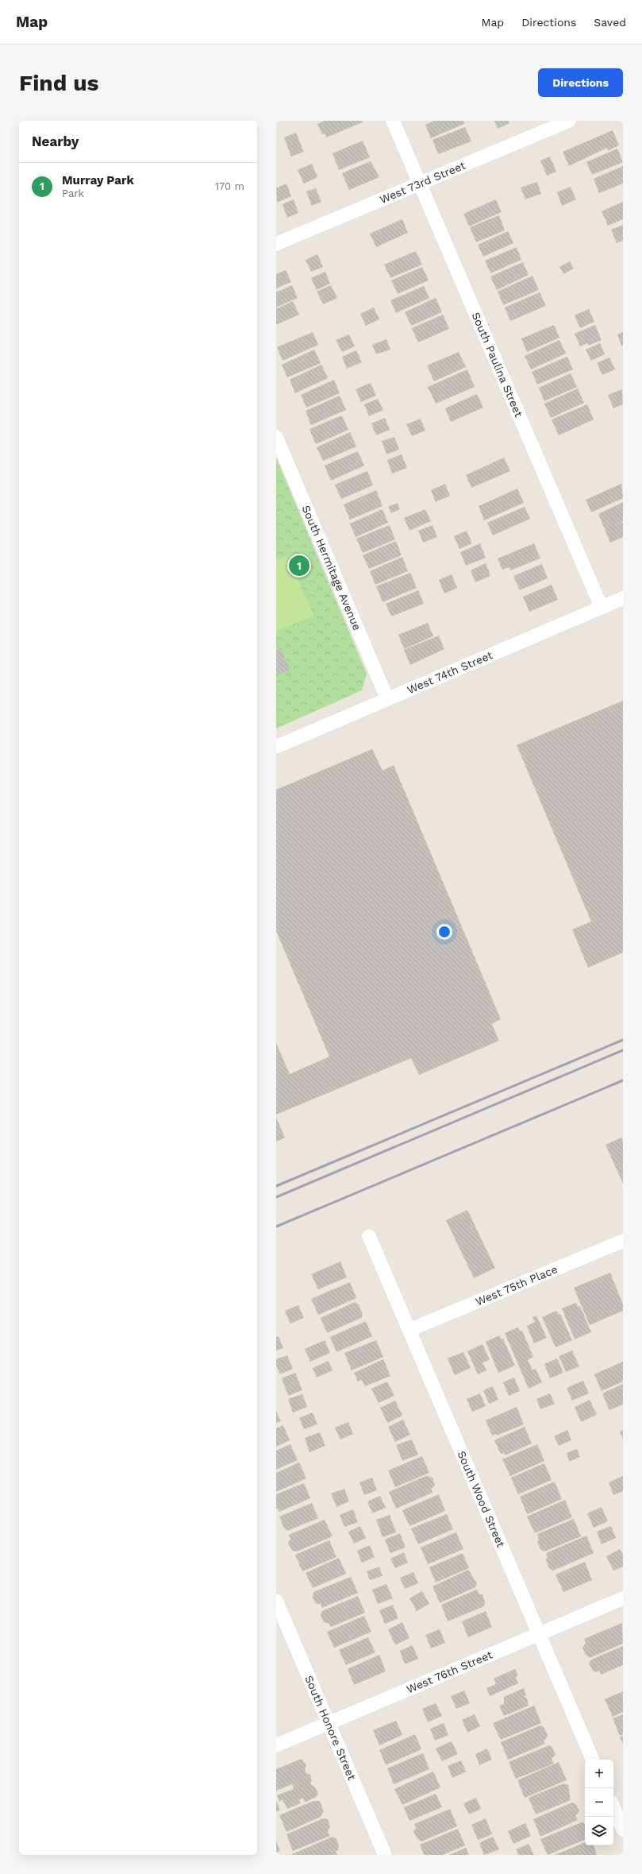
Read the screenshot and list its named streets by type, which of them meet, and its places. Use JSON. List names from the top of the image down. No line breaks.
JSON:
{"streets":{"street":["West 73rd Street","South Paulina Street","South Hermitage Avenue","West 74th Street","West 75th Place","South Wood Street","West 76th Street","South Honore Street"]},"crossings":[["West 73rd Street","South Paulina Street"],["South Paulina Street","West 74th Street"],["South Hermitage Avenue","West 74th Street"],["West 75th Place","South Wood Street"],["South Wood Street","West 76th Street"],["West 76th Street","South Honore Street"]],"page":{"header":"Map","nav":["Map","Directions","Saved"],"buttons":"Directions","title":"Find us","heading":"Nearby","list":[{"mark":"1","name":"Murray Park","note":"Park","value":"170 m"}],"pins":"1","map_buttons":["+","−"]}}
